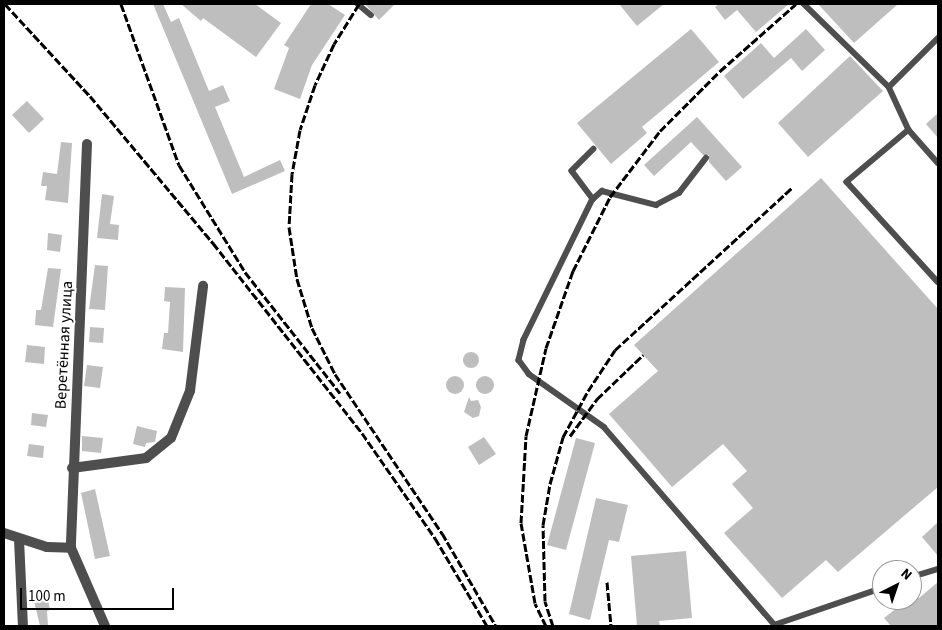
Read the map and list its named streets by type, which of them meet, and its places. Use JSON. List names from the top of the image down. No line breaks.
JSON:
{"streets":{"street":["Веретённая улица"]},"scale_bar":"100 m","north":"top right"}
